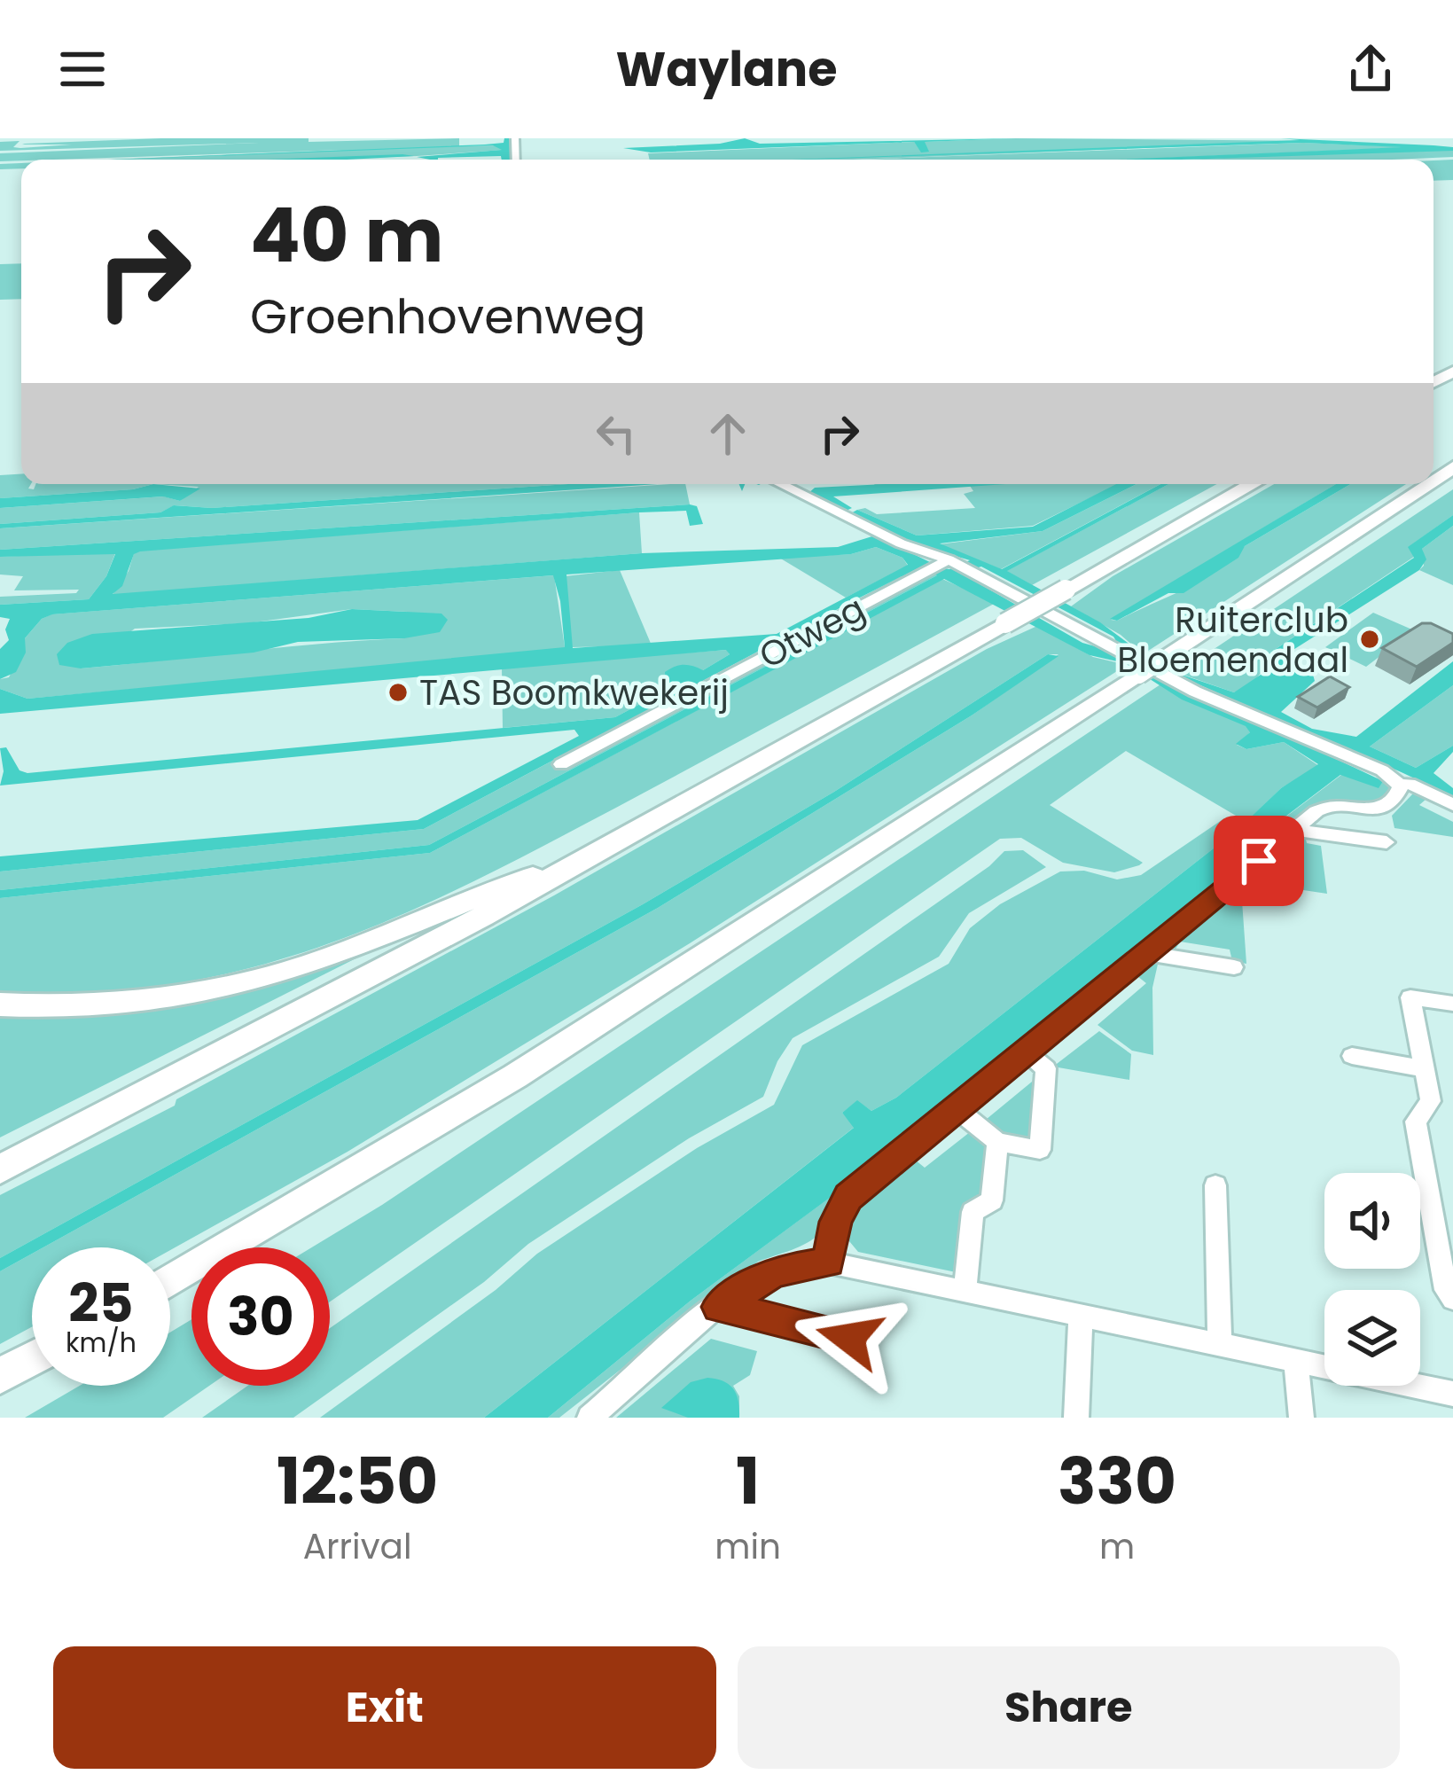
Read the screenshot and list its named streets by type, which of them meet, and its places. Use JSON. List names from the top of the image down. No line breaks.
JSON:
{"streets":{"street":["Otweg"]},"places":["Ruiterclub Bloemendaal","TAS Boomkwekerij"],"page":{"header":"Waylane","turn":["40 m","Groenhovenweg"],"speed":"25 km/h","limit":"30","eta":["12:50","Arrival","1","min","330","m"],"buttons":["Exit","Share"]}}
